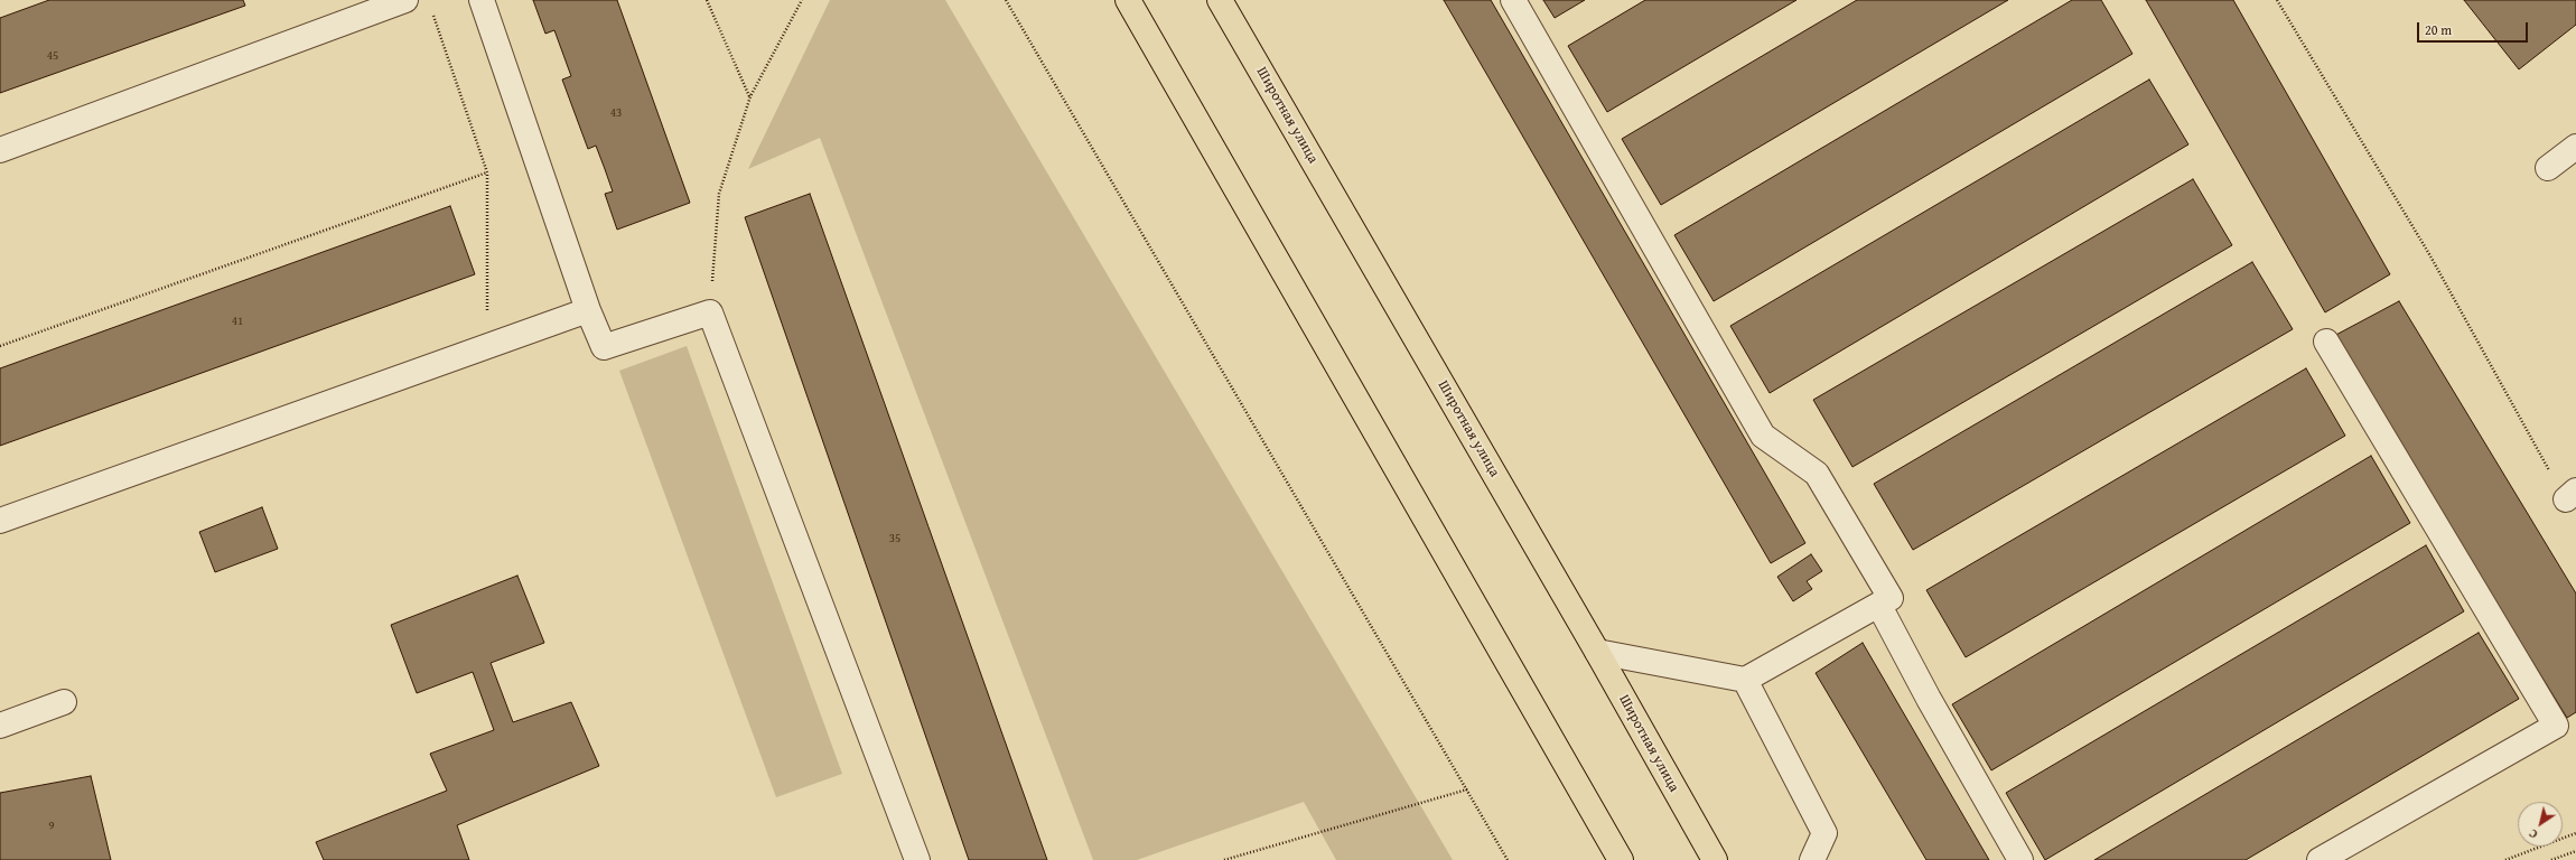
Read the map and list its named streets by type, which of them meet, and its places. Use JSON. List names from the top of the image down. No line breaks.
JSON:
{"streets":{"main road":["Широтная улица"]},"house_numbers":["45","43","41","35","9"],"scale_bar":"20 m","north":"bottom left"}
